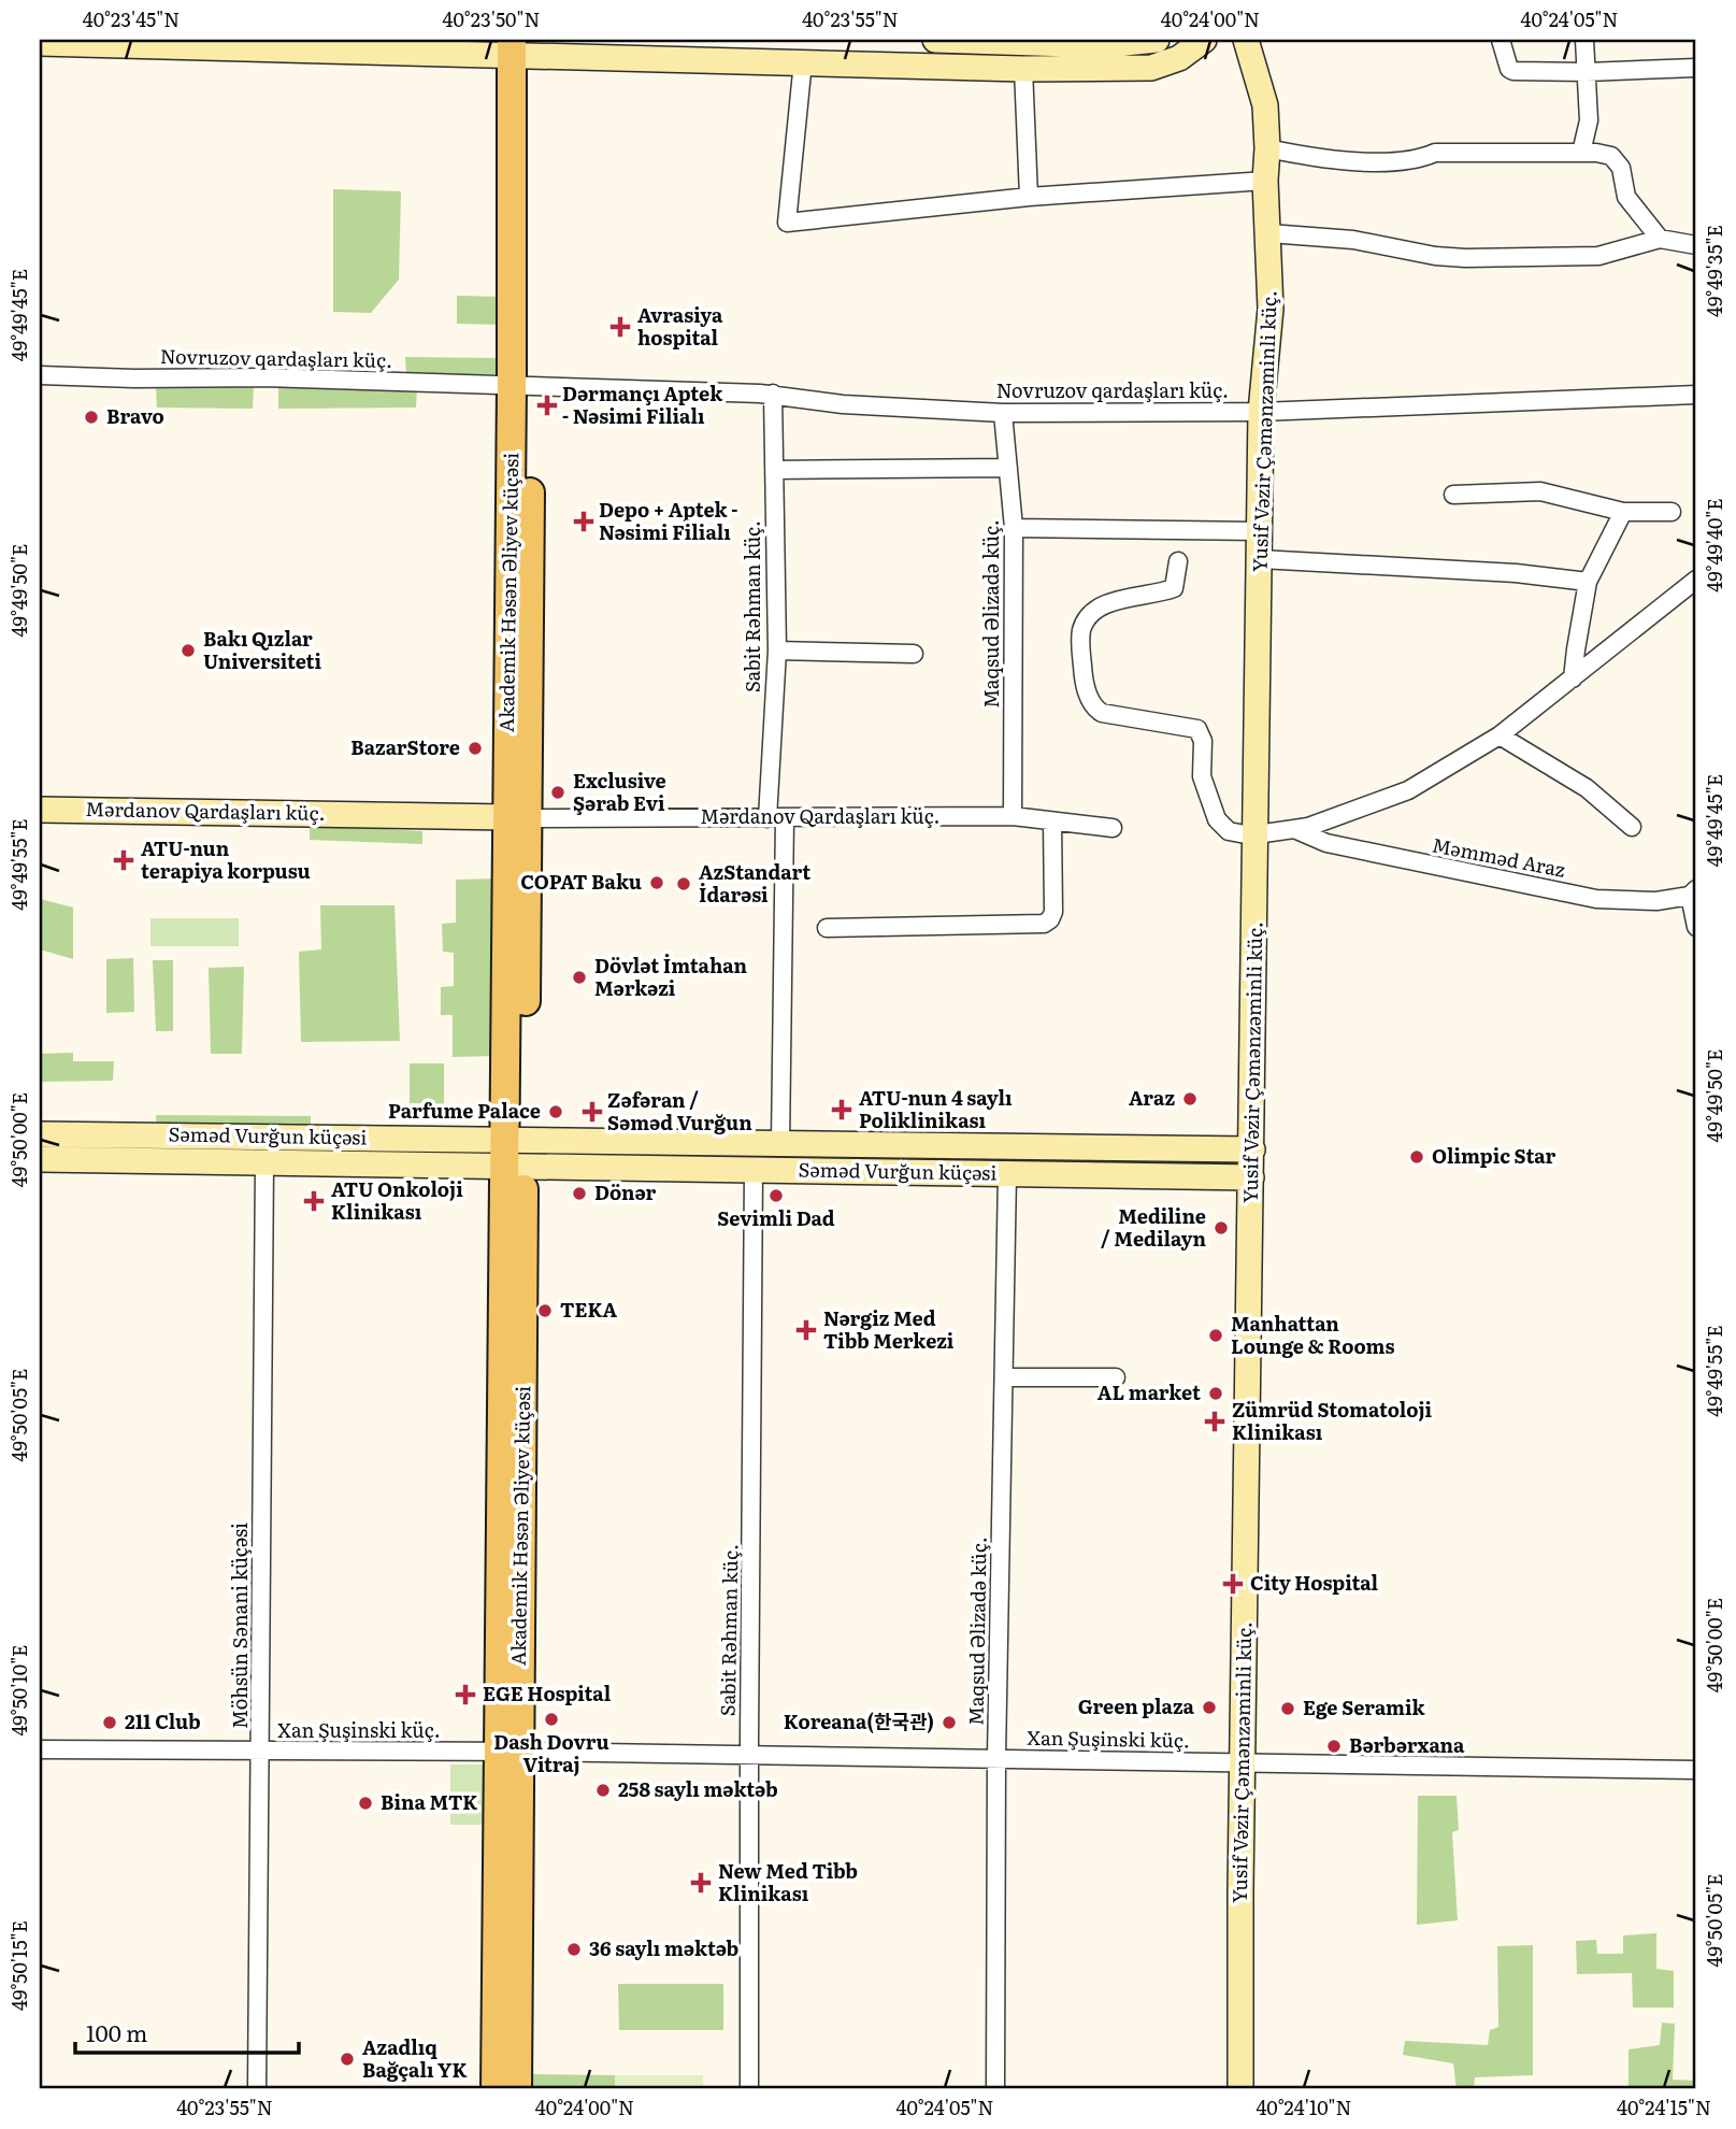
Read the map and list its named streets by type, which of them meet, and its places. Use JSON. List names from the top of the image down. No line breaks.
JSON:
{"streets":{"main road":["Yusif Vəzir Çəmənzəminli küç.","Akademik Həsən Əliyev küçəsi","Mərdanov Qardaşları küç.","Səməd Vurğun küçəsi"],"street":["Novruzov qardaşları küç.","Sabit Rəhman küç.","Maqsud Əlizadə küç.","Məmməd Araz","Möhsün Sənani küçəsi","Xan Şuşinski küç."]},"crossings":[["Novruzov qardaşları küç.","Yusif Vəzir Çəmənzəminli küç."],["Novruzov qardaşları küç.","Akademik Həsən Əliyev küçəsi"],["Novruzov qardaşları küç.","Sabit Rəhman küç."],["Novruzov qardaşları küç.","Maqsud Əlizadə küç."],["Yusif Vəzir Çəmənzəminli küç.","Səməd Vurğun küçəsi"],["Yusif Vəzir Çəmənzəminli küç.","Xan Şuşinski küç."],["Akademik Həsən Əliyev küçəsi","Mərdanov Qardaşları küç."],["Akademik Həsən Əliyev küçəsi","Səməd Vurğun küçəsi"],["Akademik Həsən Əliyev küçəsi","Xan Şuşinski küç."],["Sabit Rəhman küç.","Mərdanov Qardaşları küç."],["Sabit Rəhman küç.","Səməd Vurğun küçəsi"],["Sabit Rəhman küç.","Xan Şuşinski küç."],["Maqsud Əlizadə küç.","Mərdanov Qardaşları küç."],["Maqsud Əlizadə küç.","Səməd Vurğun küçəsi"],["Maqsud Əlizadə küç.","Xan Şuşinski küç."],["Səməd Vurğun küçəsi","Möhsün Sənani küçəsi"],["Möhsün Sənani küçəsi","Xan Şuşinski küç."]],"places":{"health":["Avrasiya hospital","Dərmançı Aptek - Nəsimi Filialı","Depo + Aptek - Nəsimi Filialı","ATU-nun terapiya korpusu","ATU-nun 4 saylı Poliklinikası","Zəfəran / Səməd Vurğun","ATU Onkoloji Klinikası","Nərgiz Med Tibb Merkezi","Zümrüd Stomatoloji Klinikası","City Hospital","EGE Hospital","New Med Tibb Klinikası"],"other":["Bravo","Bakı Qızlar Universiteti","BazarStore","Exclusive Şərab Evi","COPAT Baku","AzStandart İdarəsi","Dövlət İmtahan Mərkəzi","Araz","Parfume Palace","Olimpic Star","Dönər","Sevimli Dad","Mediline / Medilayn","TEKA","Manhattan Lounge & Rooms","AL market","Green plaza","Ege Seramik","Dash Dovru Vitraj","211 Club","Koreana(한국관)","Bərbərxana","258 saylı məktəb","Bina MTK","36 saylı məktəb","Azadlıq Bağçalı YK"]},"scale_bar":"100 m","coordinates":["40°23'45\"N","40°23'50\"N","40°23'55\"N","40°24'00\"N","40°24'05\"N","49°49'35\"E","49°49'45\"E","49°49'40\"E","49°49'50\"E","49°49'55\"E","49°50'00\"E","49°50'05\"E","49°50'10\"E","49°50'15\"E","40°24'10\"N","40°24'15\"N"]}
